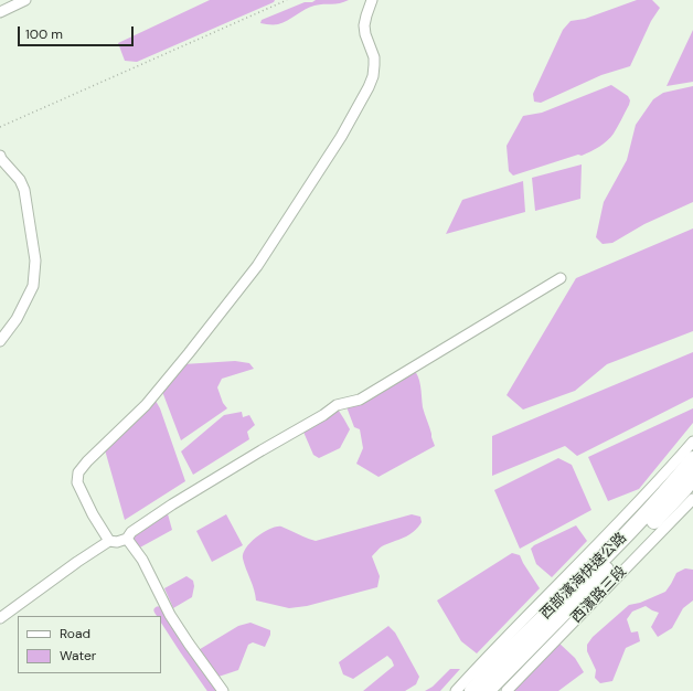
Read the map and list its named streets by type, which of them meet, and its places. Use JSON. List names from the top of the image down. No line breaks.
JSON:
{"streets":{"highway":["西部濱海快速公路"],"street":["西濱路三段"]},"legend":["Road","Water"],"scale_bar":"100 m"}
